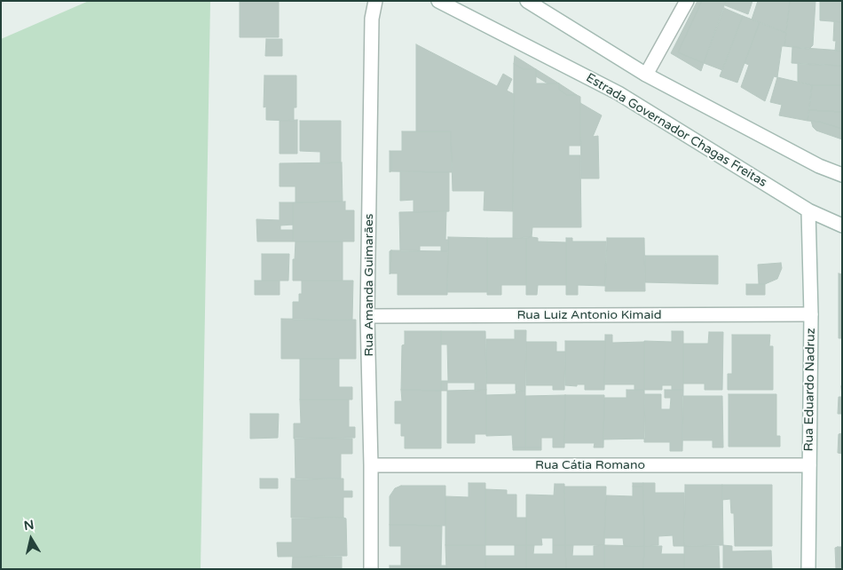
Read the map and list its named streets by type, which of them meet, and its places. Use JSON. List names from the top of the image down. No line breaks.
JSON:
{"streets":{"street":["Estrada Governador Chagas Freitas","Rua Amanda Guimarães","Rua Luiz Antonio Kimaid","Rua Eduardo Nadruz","Rua Cátia Romano"]},"crossings":[["Estrada Governador Chagas Freitas","Rua Eduardo Nadruz"],["Rua Amanda Guimarães","Rua Luiz Antonio Kimaid"],["Rua Amanda Guimarães","Rua Cátia Romano"],["Rua Luiz Antonio Kimaid","Rua Eduardo Nadruz"],["Rua Eduardo Nadruz","Rua Cátia Romano"]],"north":"top"}
